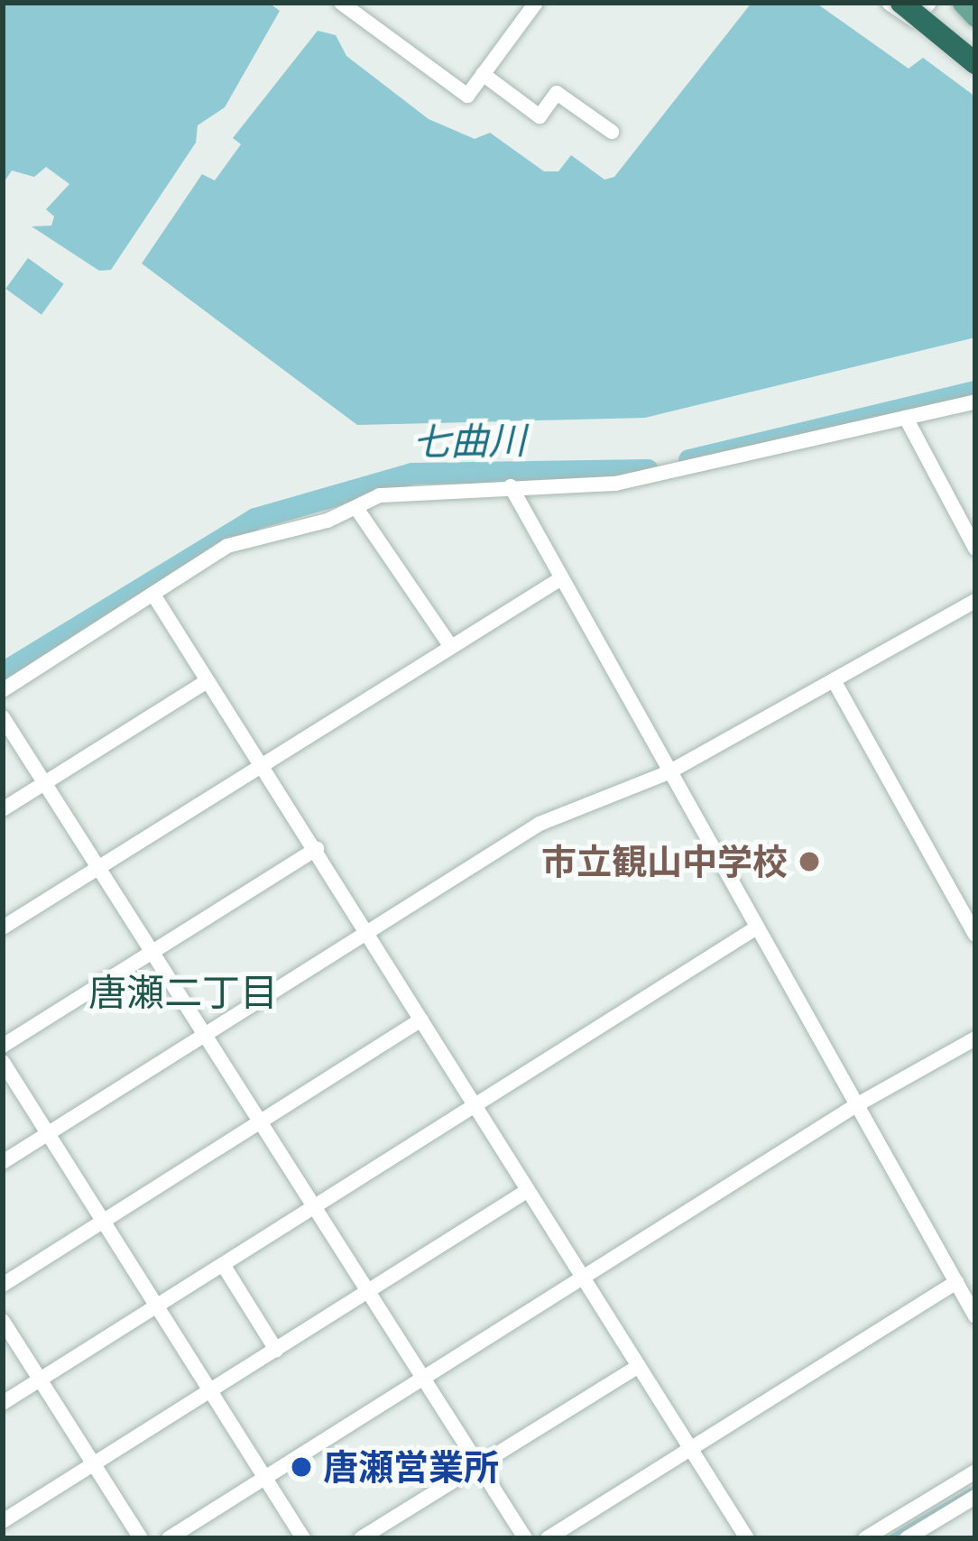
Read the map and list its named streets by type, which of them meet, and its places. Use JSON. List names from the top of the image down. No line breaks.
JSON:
{"districts":["唐瀬二丁目"],"water":["七曲川"],"places":["市立観山中学校","唐瀬営業所"]}
